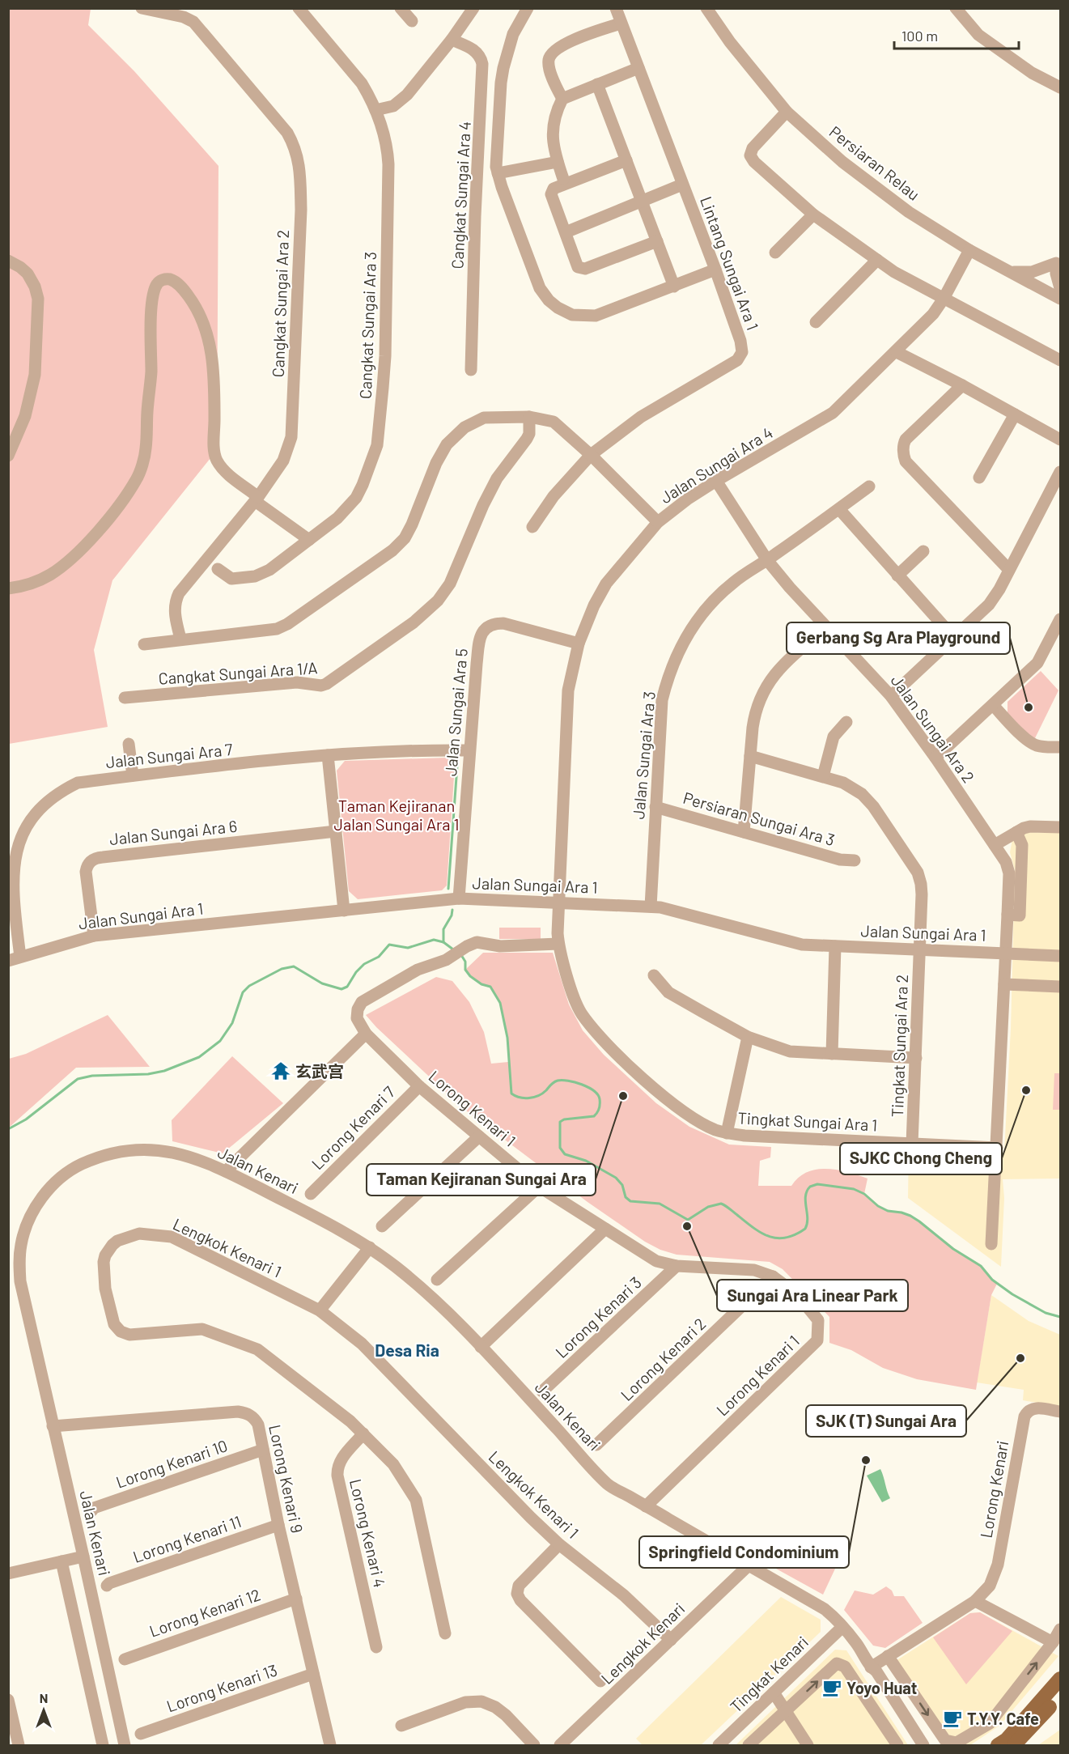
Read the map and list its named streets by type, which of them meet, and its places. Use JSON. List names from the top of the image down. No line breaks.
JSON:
{"streets":{"street":["Persiaran Relau","Cangkat Sungai Ara 4","Lintang Sungai Ara 1","Cangkat Sungai Ara 2","Cangkat Sungai Ara 3","Jalan Sungai Ara 4","Cangkat Sungai Ara 1/A","Jalan Sungai Ara 5","Jalan Sungai Ara 2","Jalan Sungai Ara 7","Jalan Sungai Ara 3","Persiaran Sungai Ara 3","Jalan Sungai Ara 6","Jalan Sungai Ara 1","Tingkat Sungai Ara 2","Lorong Kenari 1","Tingkat Sungai Ara 1","Lorong Kenari 7","Jalan Kenari","Lengkok Kenari 1","Lorong Kenari 3","Lorong Kenari 2","Lorong Kenari 10","Lorong Kenari 9","Lorong Kenari","Lorong Kenari 4","Lorong Kenari 11","Lorong Kenari 12","Lengkok Kenari","Tingkat Kenari","Lorong Kenari 13"]},"crossings":[["Persiaran Relau","Jalan Sungai Ara 4"],["Jalan Sungai Ara 4","Jalan Sungai Ara 5"],["Jalan Sungai Ara 4","Jalan Sungai Ara 2"],["Jalan Sungai Ara 4","Jalan Sungai Ara 1"],["Jalan Sungai Ara 4","Tingkat Sungai Ara 1"],["Jalan Sungai Ara 5","Jalan Sungai Ara 7"],["Jalan Sungai Ara 5","Jalan Sungai Ara 1"],["Jalan Sungai Ara 2","Jalan Sungai Ara 3"],["Jalan Sungai Ara 2","Jalan Sungai Ara 1"],["Jalan Sungai Ara 7","Jalan Sungai Ara 1"],["Jalan Sungai Ara 3","Persiaran Sungai Ara 3"],["Jalan Sungai Ara 3","Jalan Sungai Ara 1"],["Jalan Sungai Ara 6","Jalan Sungai Ara 1"],["Jalan Sungai Ara 1","Tingkat Sungai Ara 2"],["Jalan Sungai Ara 1","Tingkat Sungai Ara 1"],["Tingkat Sungai Ara 2","Tingkat Sungai Ara 1"],["Lorong Kenari 1","Tingkat Sungai Ara 1"],["Lorong Kenari 1","Lorong Kenari 7"],["Lorong Kenari 1","Jalan Kenari"],["Lorong Kenari 1","Lorong Kenari 3"],["Lorong Kenari 1","Lorong Kenari 2"],["Jalan Kenari","Lorong Kenari 9"],["Jalan Kenari","Lorong Kenari"],["Jalan Kenari","Lengkok Kenari"],["Jalan Kenari","Tingkat Kenari"],["Lengkok Kenari 1","Lorong Kenari 4"],["Lengkok Kenari 1","Lengkok Kenari"],["Lorong Kenari 10","Lorong Kenari 9"],["Lorong Kenari 9","Lorong Kenari 11"],["Lorong Kenari 9","Lorong Kenari 12"],["Lorong Kenari 9","Lorong Kenari 13"]],"districts":["Desa Ria"],"parks":["Taman Kejiranan Jalan Sungai Ara 1"],"places":{"other":["Gerbang Sg Ara Playground","SJKC Chong Cheng","Taman Kejiranan Sungai Ara","Sungai Ara Linear Park","SJK (T) Sungai Ara","Springfield Condominium"],"temple":["玄武宫"],"cafe":["Yoyo Huat","T.Y.Y. Cafe"]},"scale_bar":"100 m","north":"top"}
